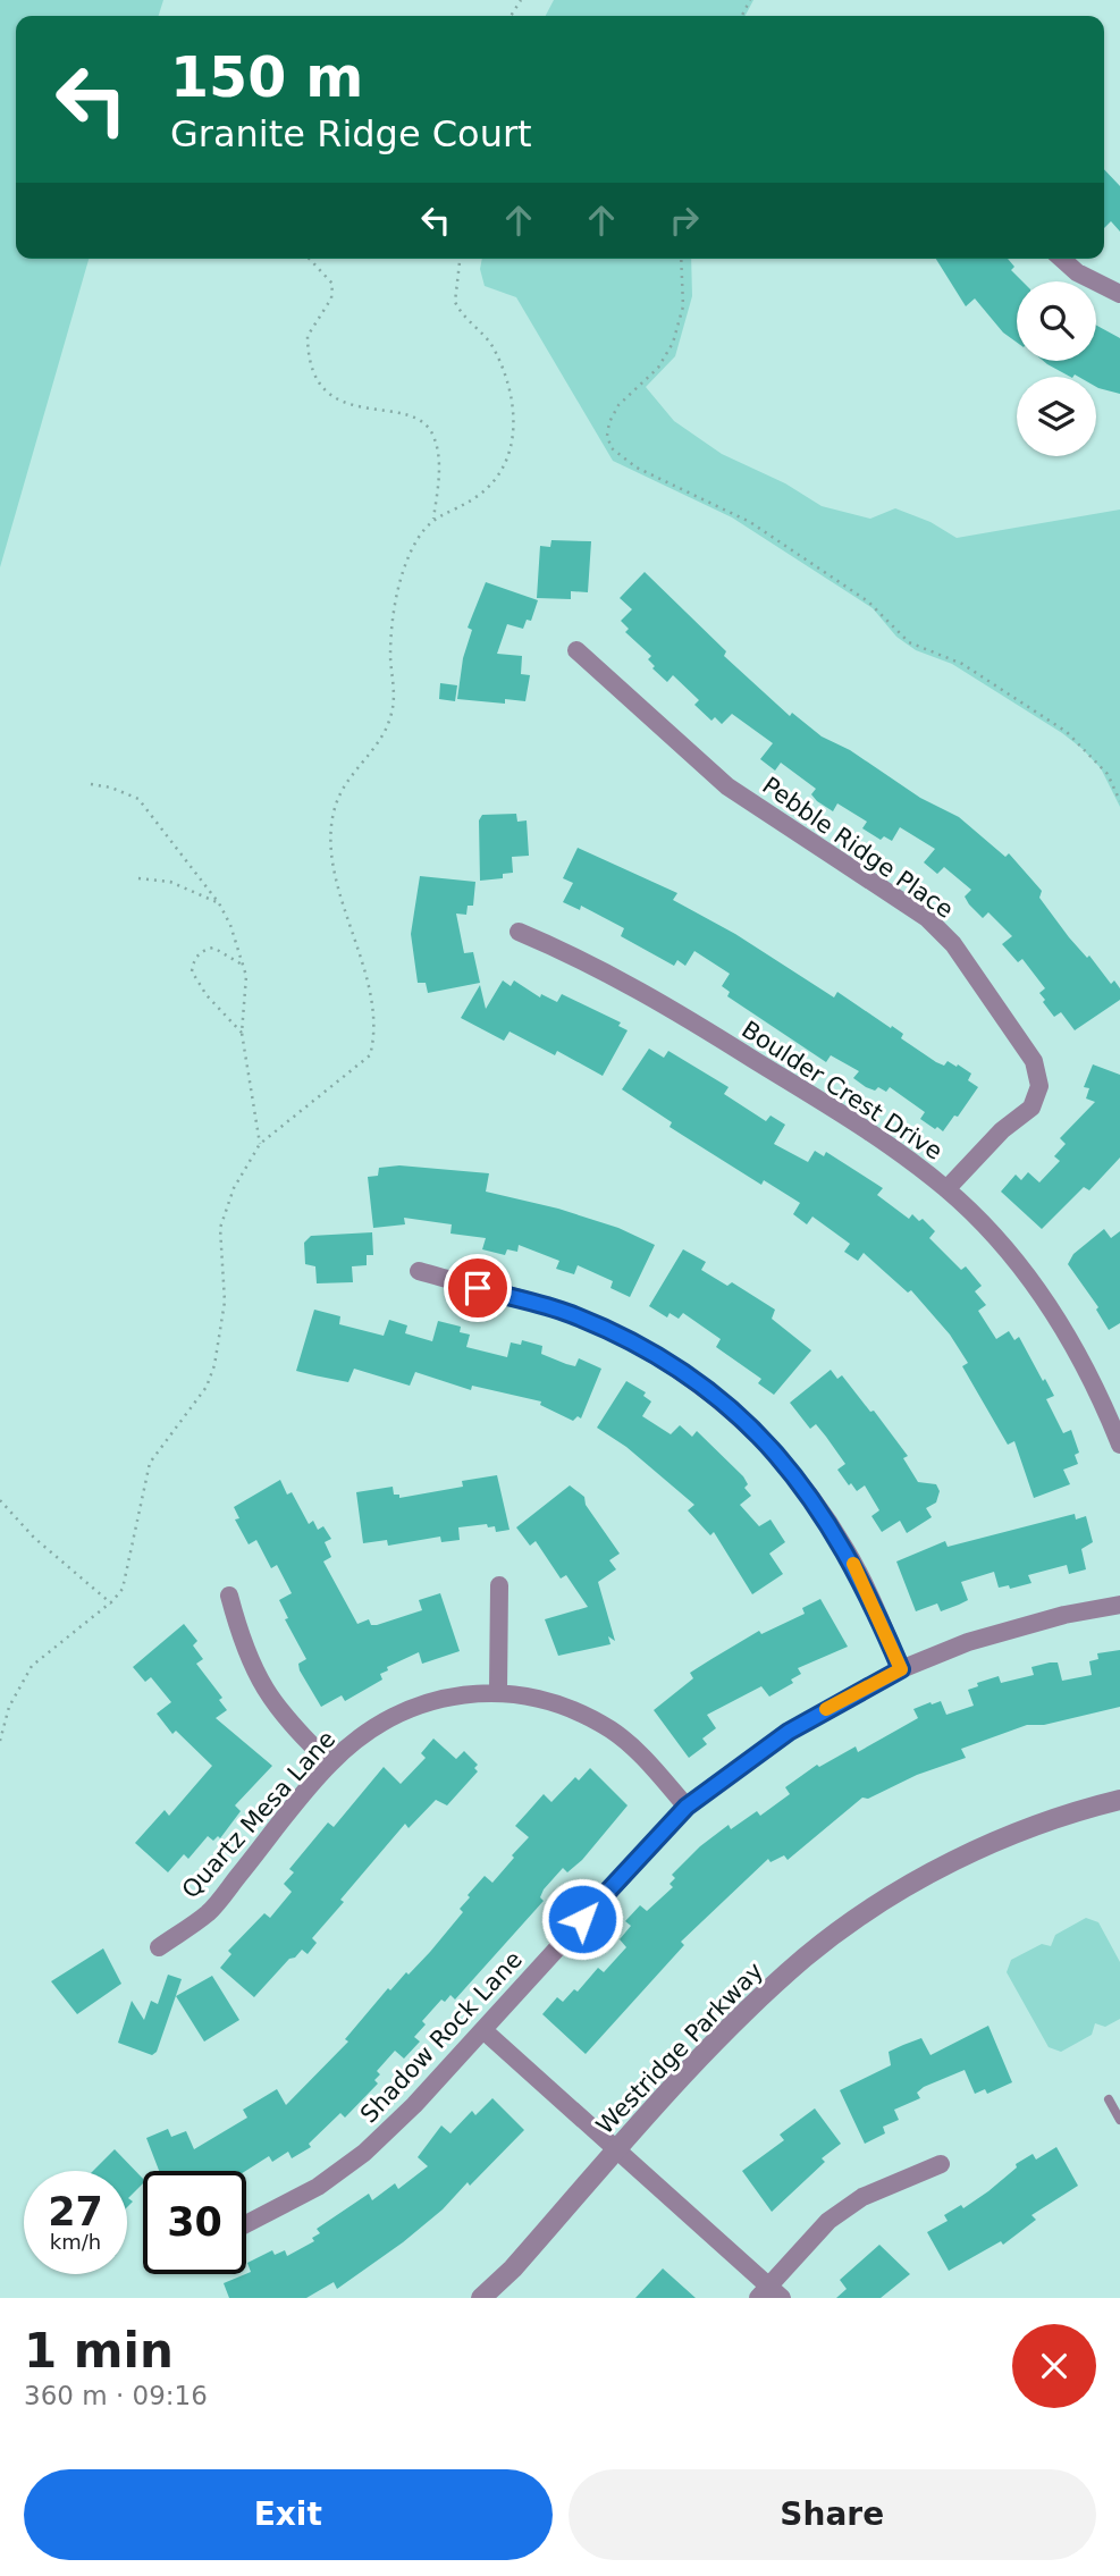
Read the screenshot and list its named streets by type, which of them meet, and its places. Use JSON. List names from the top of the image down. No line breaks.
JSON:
{"streets":{"street":["Pebble Ridge Place","Boulder Crest Drive","Quartz Mesa Lane","Shadow Rock Lane","Westridge Parkway"]},"crossings":[["Pebble Ridge Place","Boulder Crest Drive"],["Quartz Mesa Lane","Shadow Rock Lane"]],"page":{"turn":["150 m","Granite Ridge Court"],"speed":"27 km/h","limit":"30","heading":["1 min","360 m · 09:16"],"buttons":["Exit","Share"]}}
